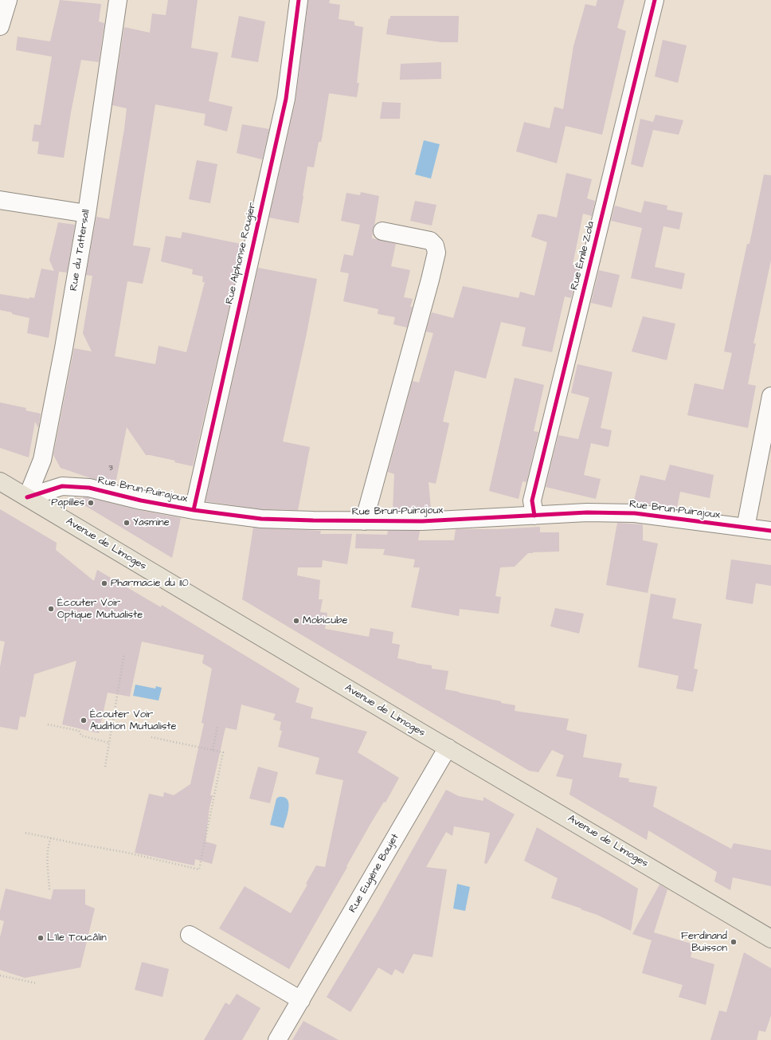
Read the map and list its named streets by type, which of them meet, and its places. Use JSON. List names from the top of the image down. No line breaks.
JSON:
{"streets":{"main road":["Avenue de Limoges"],"street":["Rue du Tattersall","Rue Alphonse Rougier","Rue Émile Zola","Rue Brun-Puirajoux","Rue Eugène Baujet"]},"crossings":[["Rue du Tattersall","Rue Brun-Puirajoux"],["Rue du Tattersall","Avenue de Limoges"],["Rue Alphonse Rougier","Rue Brun-Puirajoux"],["Rue Émile Zola","Rue Brun-Puirajoux"],["Rue Brun-Puirajoux","Avenue de Limoges"],["Avenue de Limoges","Rue Eugène Baujet"]],"places":["Papilles","Yasmine","Pharmacie du 110","Écouter Voir Optique Mutualiste","Mobicube","Écouter Voir Audition Mutualiste","L’Ile Toucâlin","Ferdinand Buisson"],"house_numbers":["3"]}
